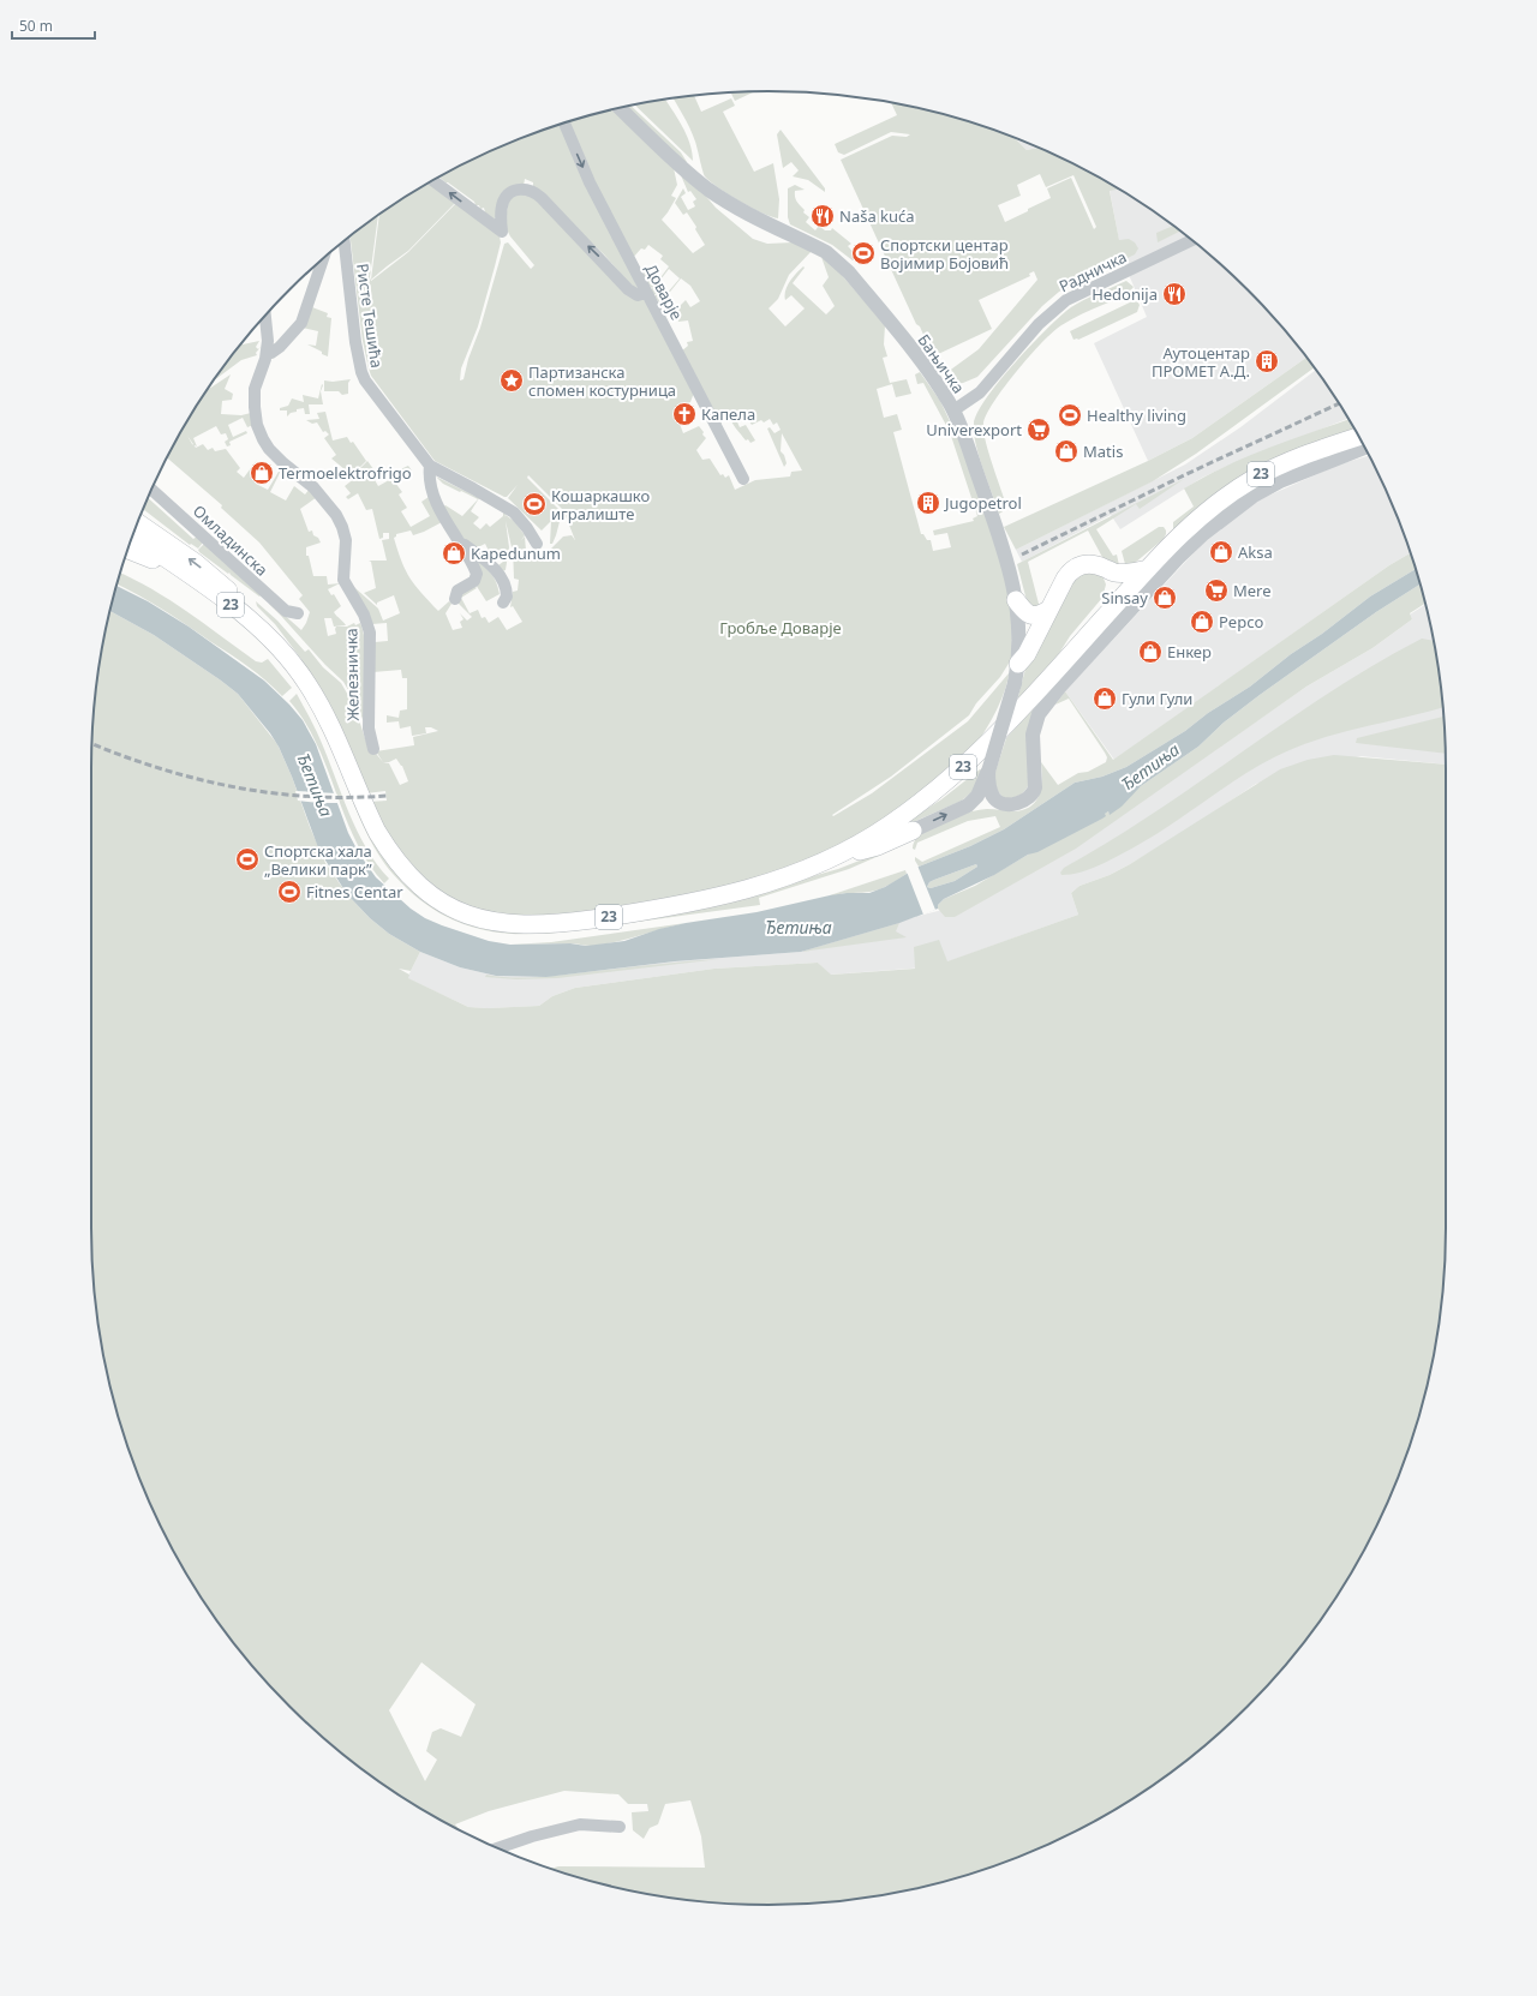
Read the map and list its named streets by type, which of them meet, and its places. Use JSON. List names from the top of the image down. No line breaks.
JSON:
{"streets":{"main road":["23"],"street":["Радничка","Доварје","Ристе Тешића","Бањичка","Омладинска","Железничка"]},"crossings":[["Радничка","Бањичка"]],"one_way":["Доварје"],"water":["Ђетиња"],"parks":["Гробље Доварје"],"places":{"restaurant":["Naša kuća","Hedonija"],"sports":["Спортски центар Војимир Бојовић","Healthy living","Кошаркашко игралиште","Спортска хала „Велики парк”","Fitnes Centar"],"building":["Аутоцентар ПРОМЕТ А.Д.","Jugopetrol"],"place":["Партизанска спомен костурница"],"church":["Капела"],"supermarket":["Univerexport","Mere"],"shop":["Matis","Termoelektrofrigo","Aksa","Kapedunum","Sinsay","Pepco","Енкер","Гули Гули"]},"scale_bar":"50 m"}
